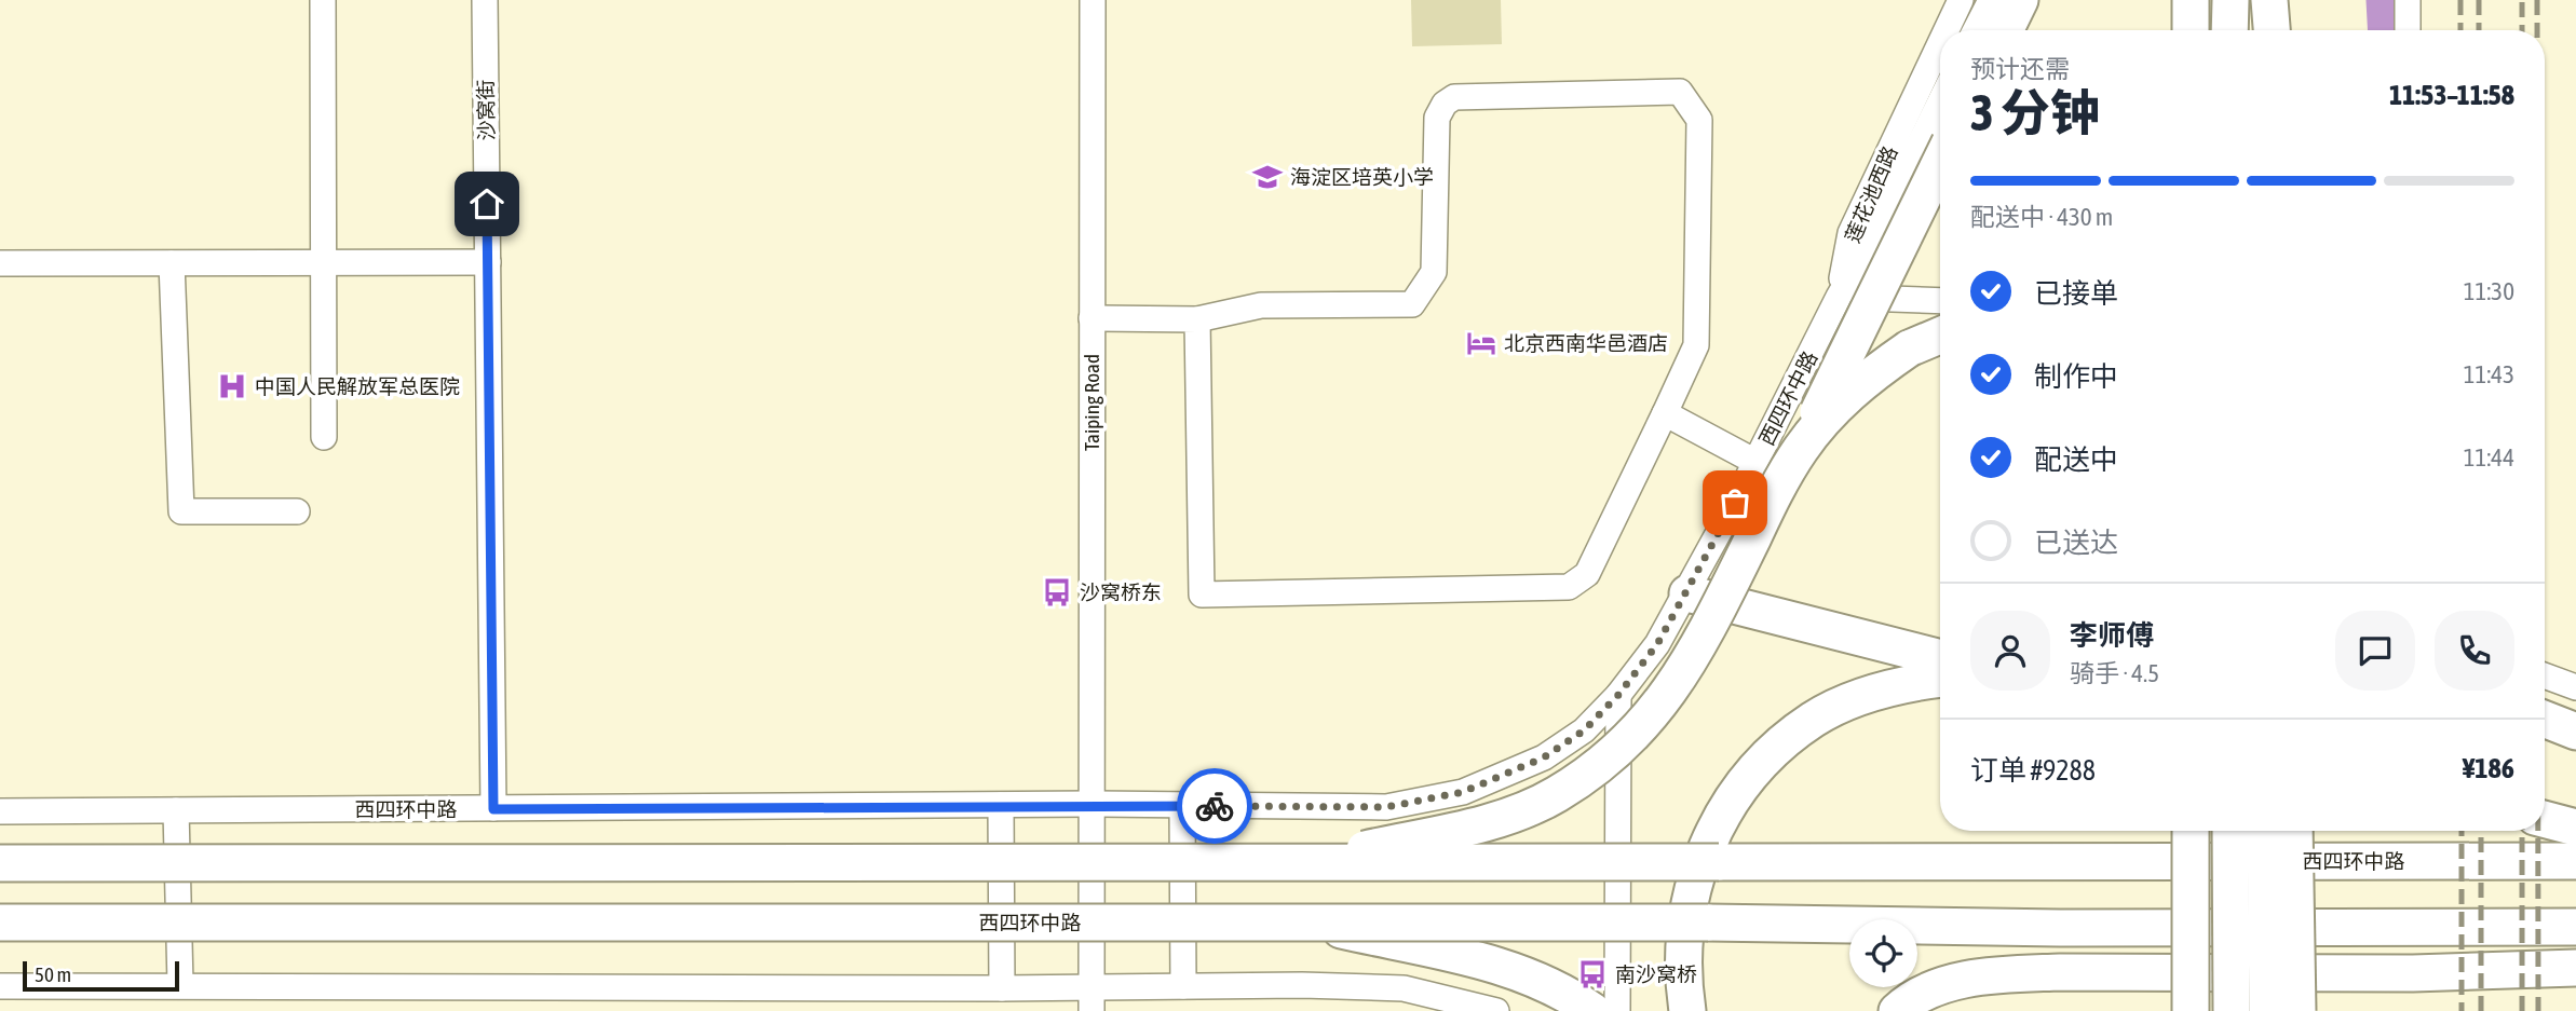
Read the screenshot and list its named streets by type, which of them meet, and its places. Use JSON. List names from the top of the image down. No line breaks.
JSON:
{"streets":{"highway":["西四环中路"],"street":["沙窝街","莲花池西路","Taiping Road"]},"crossings":[["沙窝街","西四环中路"],["莲花池西路","西四环中路"],["西四环中路","Taiping Road"]],"places":{"school or university":["海淀区培英小学"],"hotel":["北京西南华邑酒店"],"hospital":["中国人民解放军总医院"],"bus stop":["沙窝桥东","南沙窝桥"]},"scale_bar":"50 m","page":{"heading":["3 分钟","预计还需","11:53–11:58"],"panel":["李师傅","骑手 · 4.5","订单 #9288","¥186"],"bar":"配送中 · 430 m","list":[["已接单","11:30"],["制作中","11:43"],["配送中","11:44"],"已送达"],"scale":"50 m"}}
